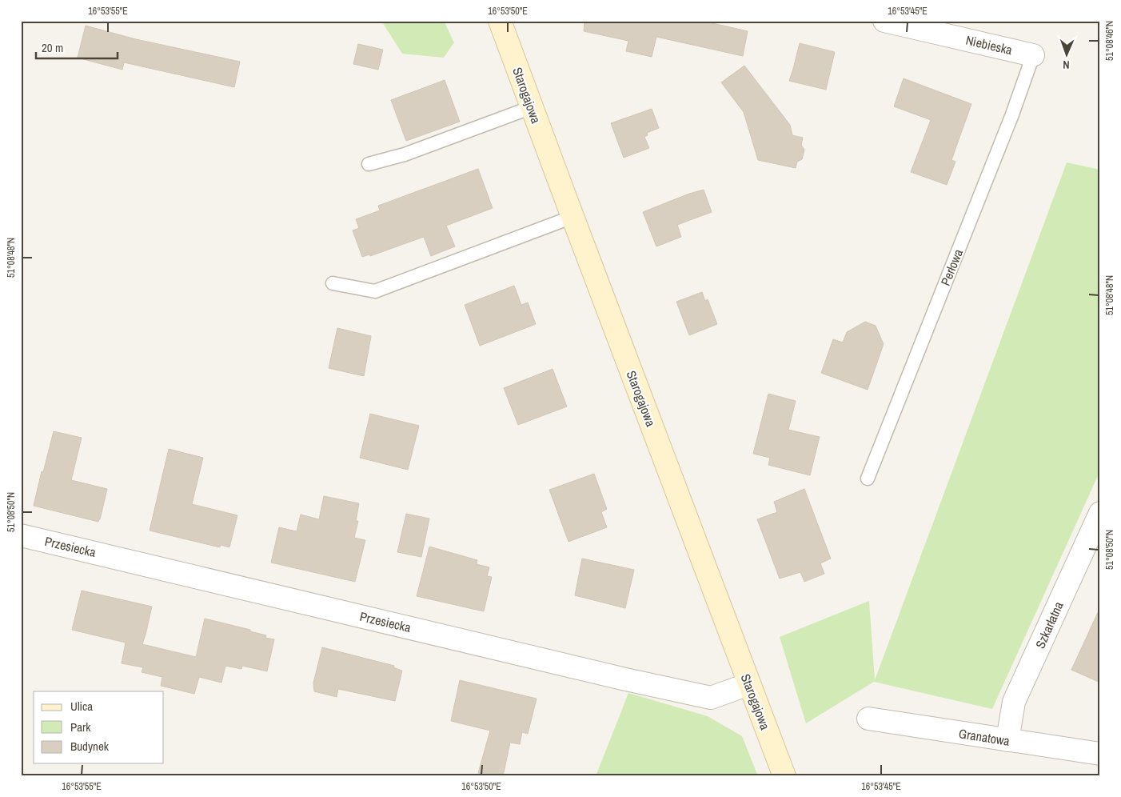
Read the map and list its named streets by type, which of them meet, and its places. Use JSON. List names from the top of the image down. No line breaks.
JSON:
{"streets":{"street":["Niebieska","Starogajowa","Przesiecka","Szkarłatna","Granatowa"],"lane":["Perłowa"]},"crossings":[["Niebieska","Perłowa"],["Starogajowa","Przesiecka"],["Szkarłatna","Granatowa"]],"legend":["Ulica","Park","Budynek"],"scale_bar":"20 m","north":"bottom","coordinates":["16°53'55\"E","16°53'50\"E","16°53'45\"E","51°08'46\"N","51°08'48\"N","51°08'50\"N"]}
